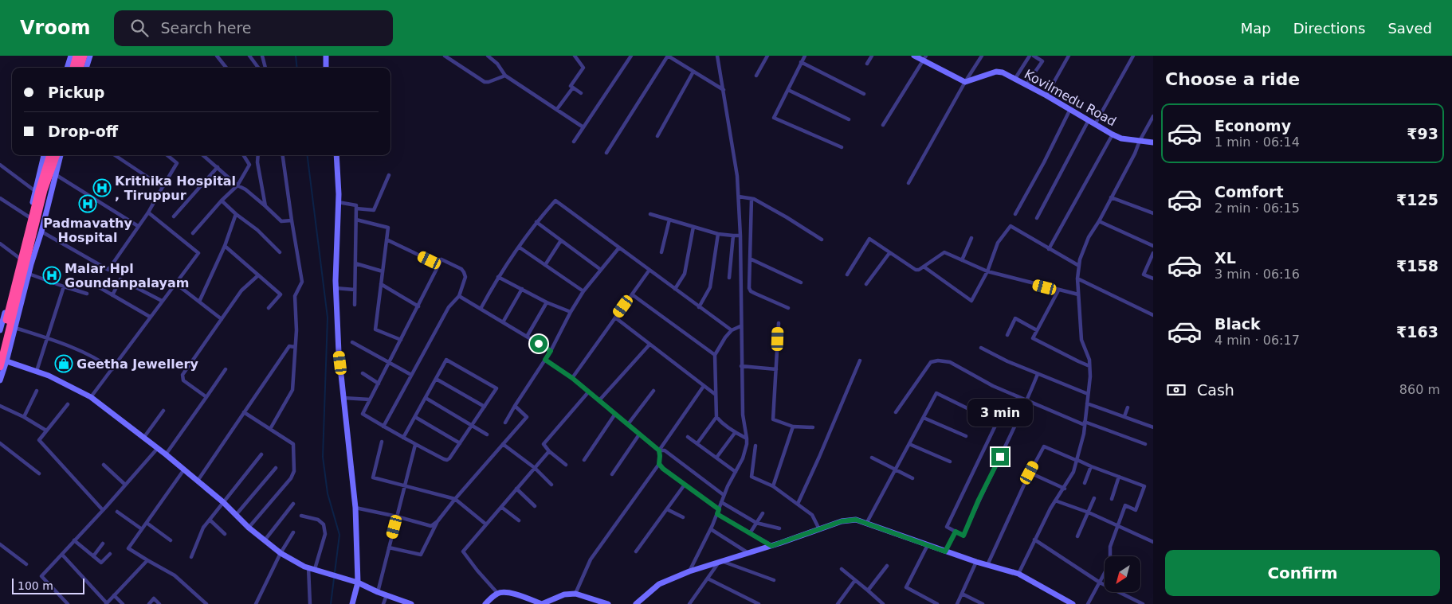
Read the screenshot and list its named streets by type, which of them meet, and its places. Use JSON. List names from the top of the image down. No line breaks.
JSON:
{"streets":{"main road":["Kovilmedu Road"]},"places":{"hospital":["Krithika Hospital , Tiruppur","Padmavathy Hospital","Malar Hpl Goundanpalayam"],"shop":["Geetha Jewellery"]},"scale_bar":"100 m","north":"bottom left","page":{"header":"Vroom","search":"Search here","nav":["Map","Directions","Saved"],"heading":"Choose a ride","banner":["Pickup","Drop-off"],"list":[{"name":"Economy","note":"1 min · 06:14","value":"₹93"},{"name":"Comfort","note":"2 min · 06:15","value":"₹125"},{"name":"XL","note":"3 min · 06:16","value":"₹158"},{"name":"Black","note":"4 min · 06:17","value":"₹163"}],"pay":["Cash","860 m"],"bubble":"3 min","buttons":"Confirm","scale":"100 m"}}
